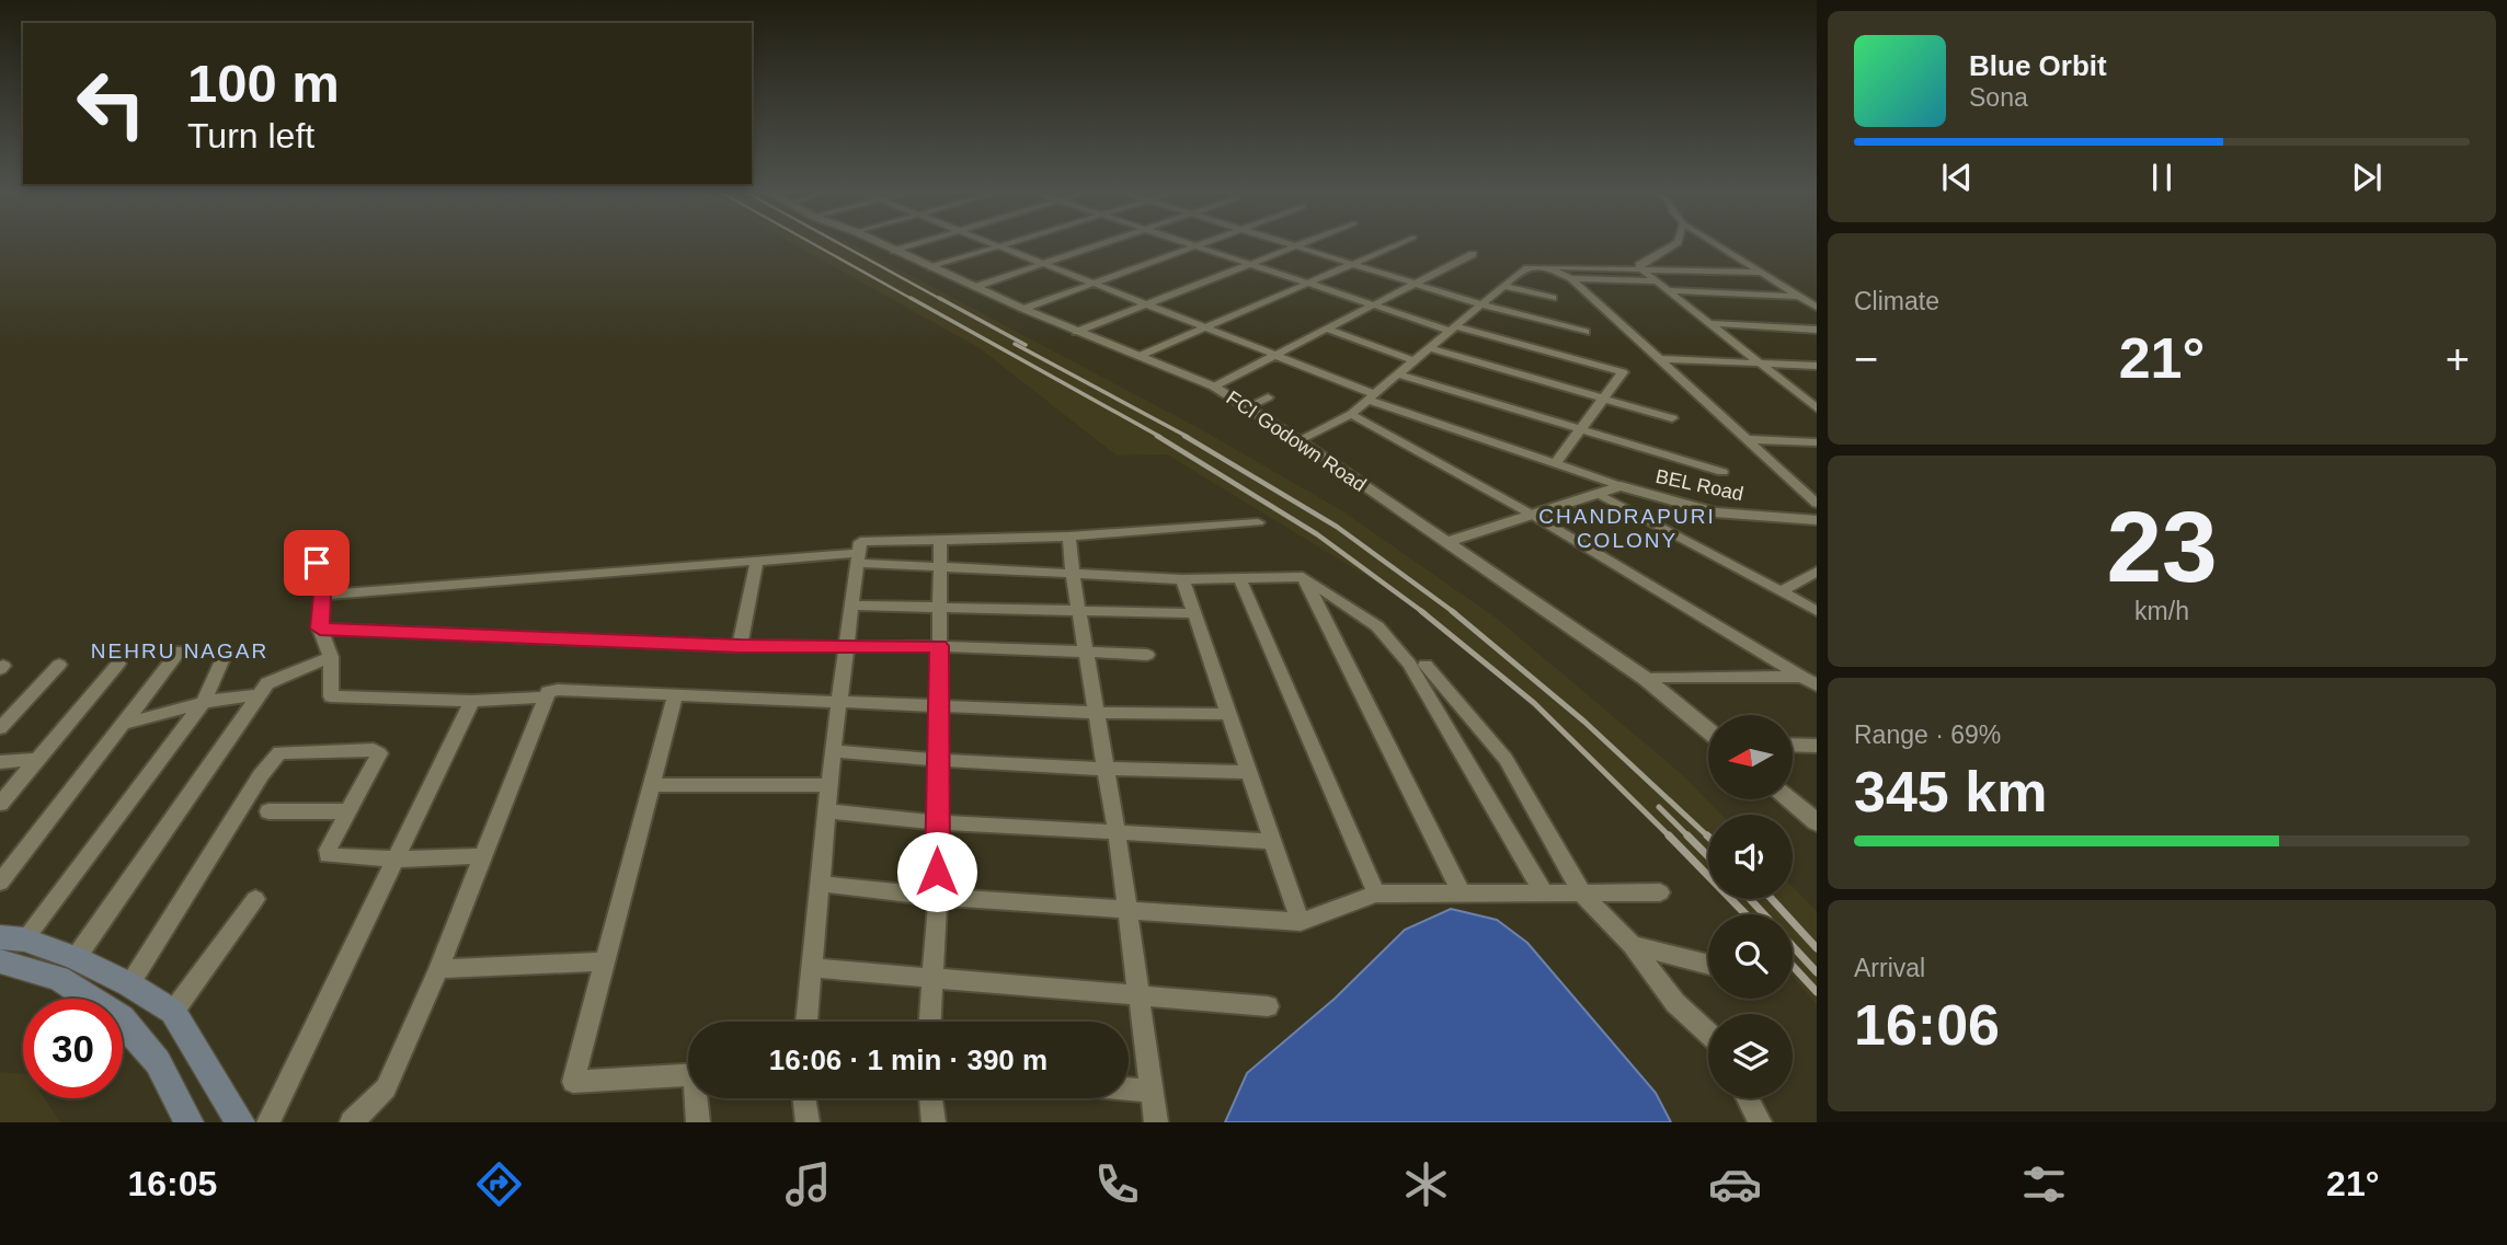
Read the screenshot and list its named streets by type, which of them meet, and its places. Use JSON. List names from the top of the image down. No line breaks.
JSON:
{"streets":{"street":["FCI Godown Road","BEL Road"]},"districts":["CHANDRAPURI COLONY","NEHRU NAGAR"],"north":"left","page":{"turn":["100 m","Turn left"],"song":["Blue Orbit","Sona"],"tile":["Climate",["23","km/h"],["Range · 69%","345 km"],["Arrival","16:06"]],"heat":["−","21°","+"],"limit":"30","trip":"16:06 · 1 min · 390 m","tabs":["16:05","21°"]}}
